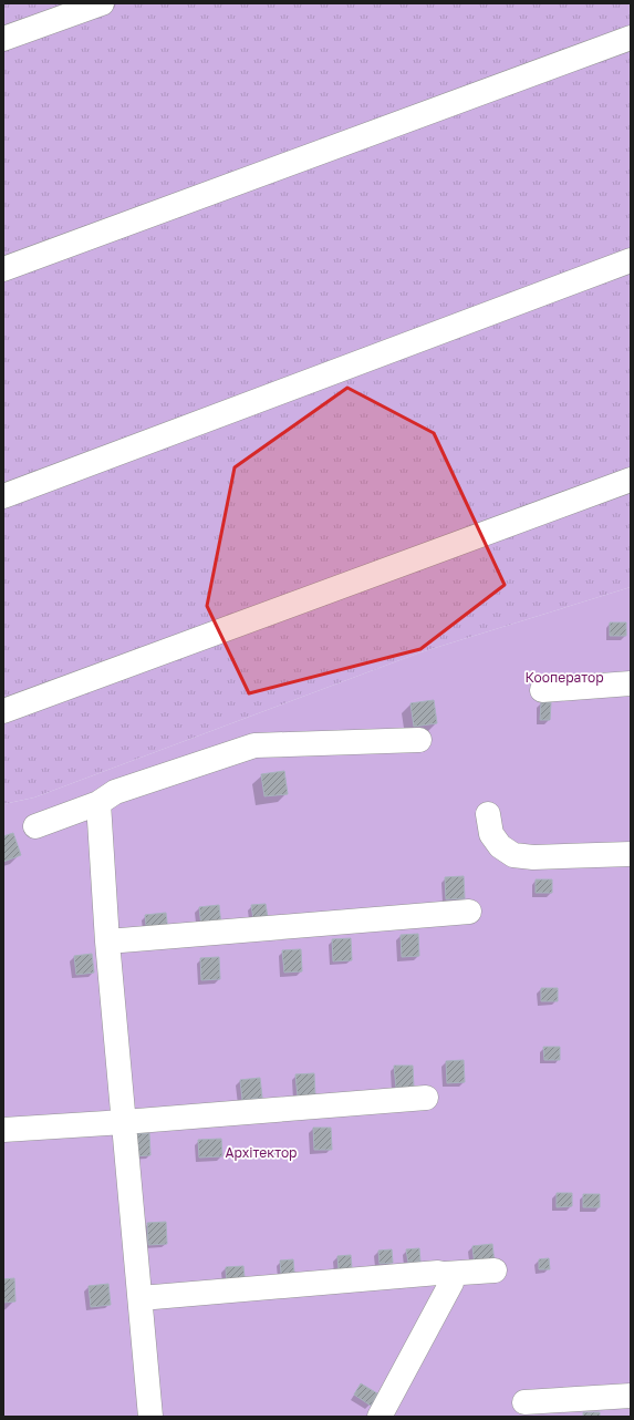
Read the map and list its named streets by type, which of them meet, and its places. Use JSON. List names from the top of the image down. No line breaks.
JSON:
{"parks":["Кооператор","Архітектор"]}
